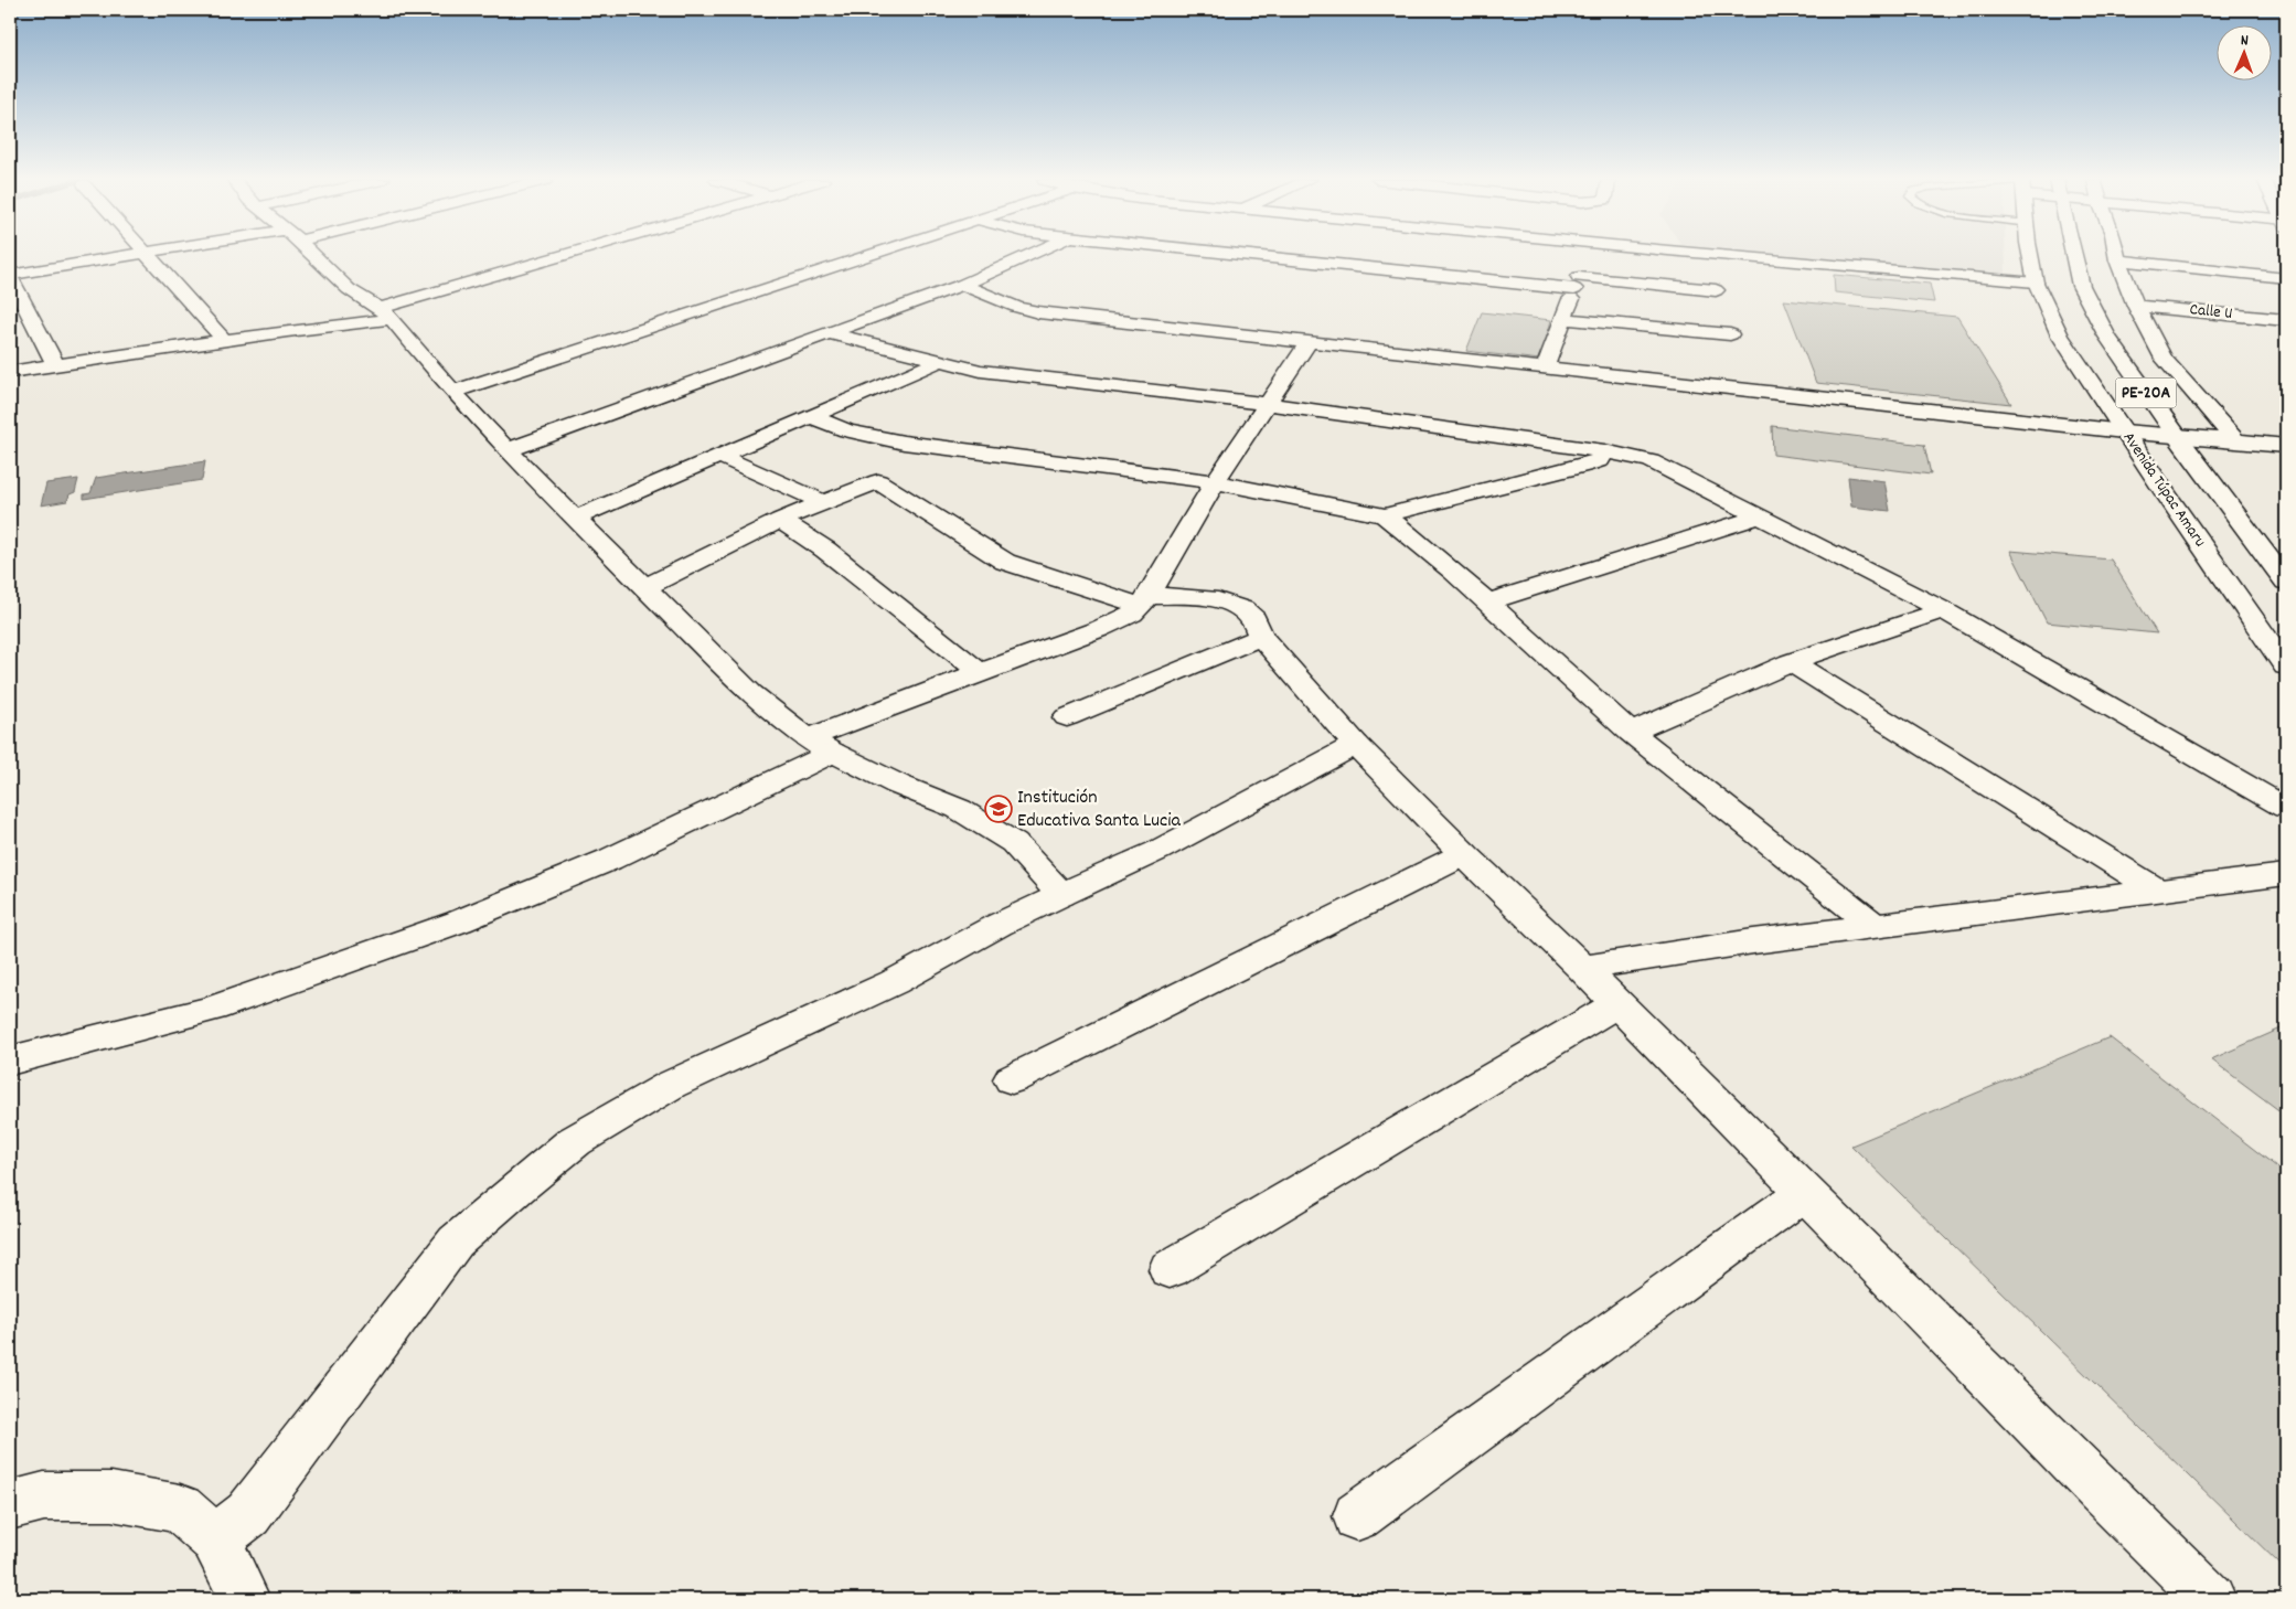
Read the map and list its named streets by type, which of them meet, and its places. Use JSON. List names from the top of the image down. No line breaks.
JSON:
{"streets":{"main road":["Calle U","PE-20A","Avenida Túpac Amaru"]},"places":{"school or university":["Institución Educativa Santa Lucia"]},"north":"top"}
